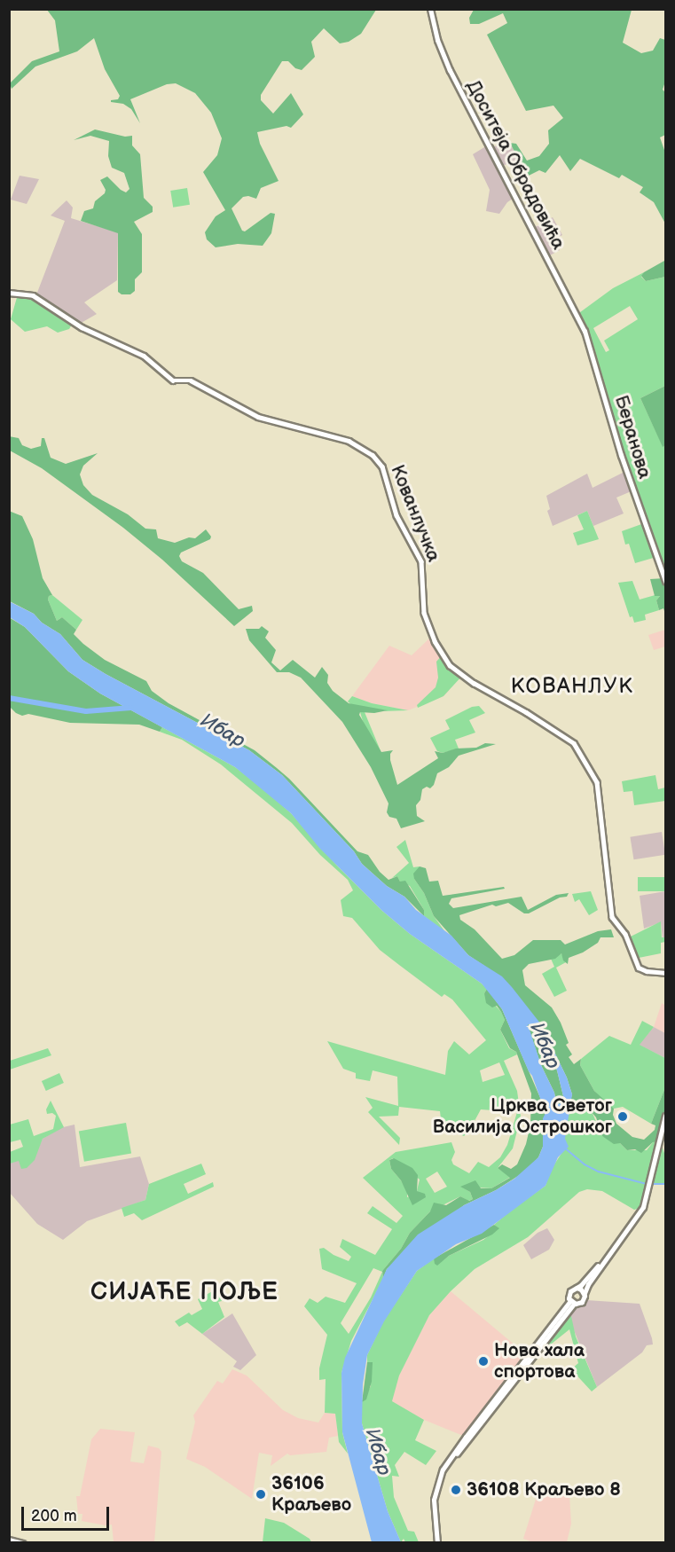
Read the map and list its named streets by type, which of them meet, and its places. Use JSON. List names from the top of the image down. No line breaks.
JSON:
{"streets":{"main road":["Доситеја Обрадовића","Беранова"],"street":["Кованлучка"]},"crossings":[["Доситеја Обрадовића","Беранова"]],"districts":["КОВАНЛУК","СИЈАЋЕ ПОЉЕ"],"water":["Ибар"],"places":["Црква Светог Василија Острошког","Нова хала спортова","36108 Краљево 8","36106 Краљево"],"scale_bar":"200 m"}
